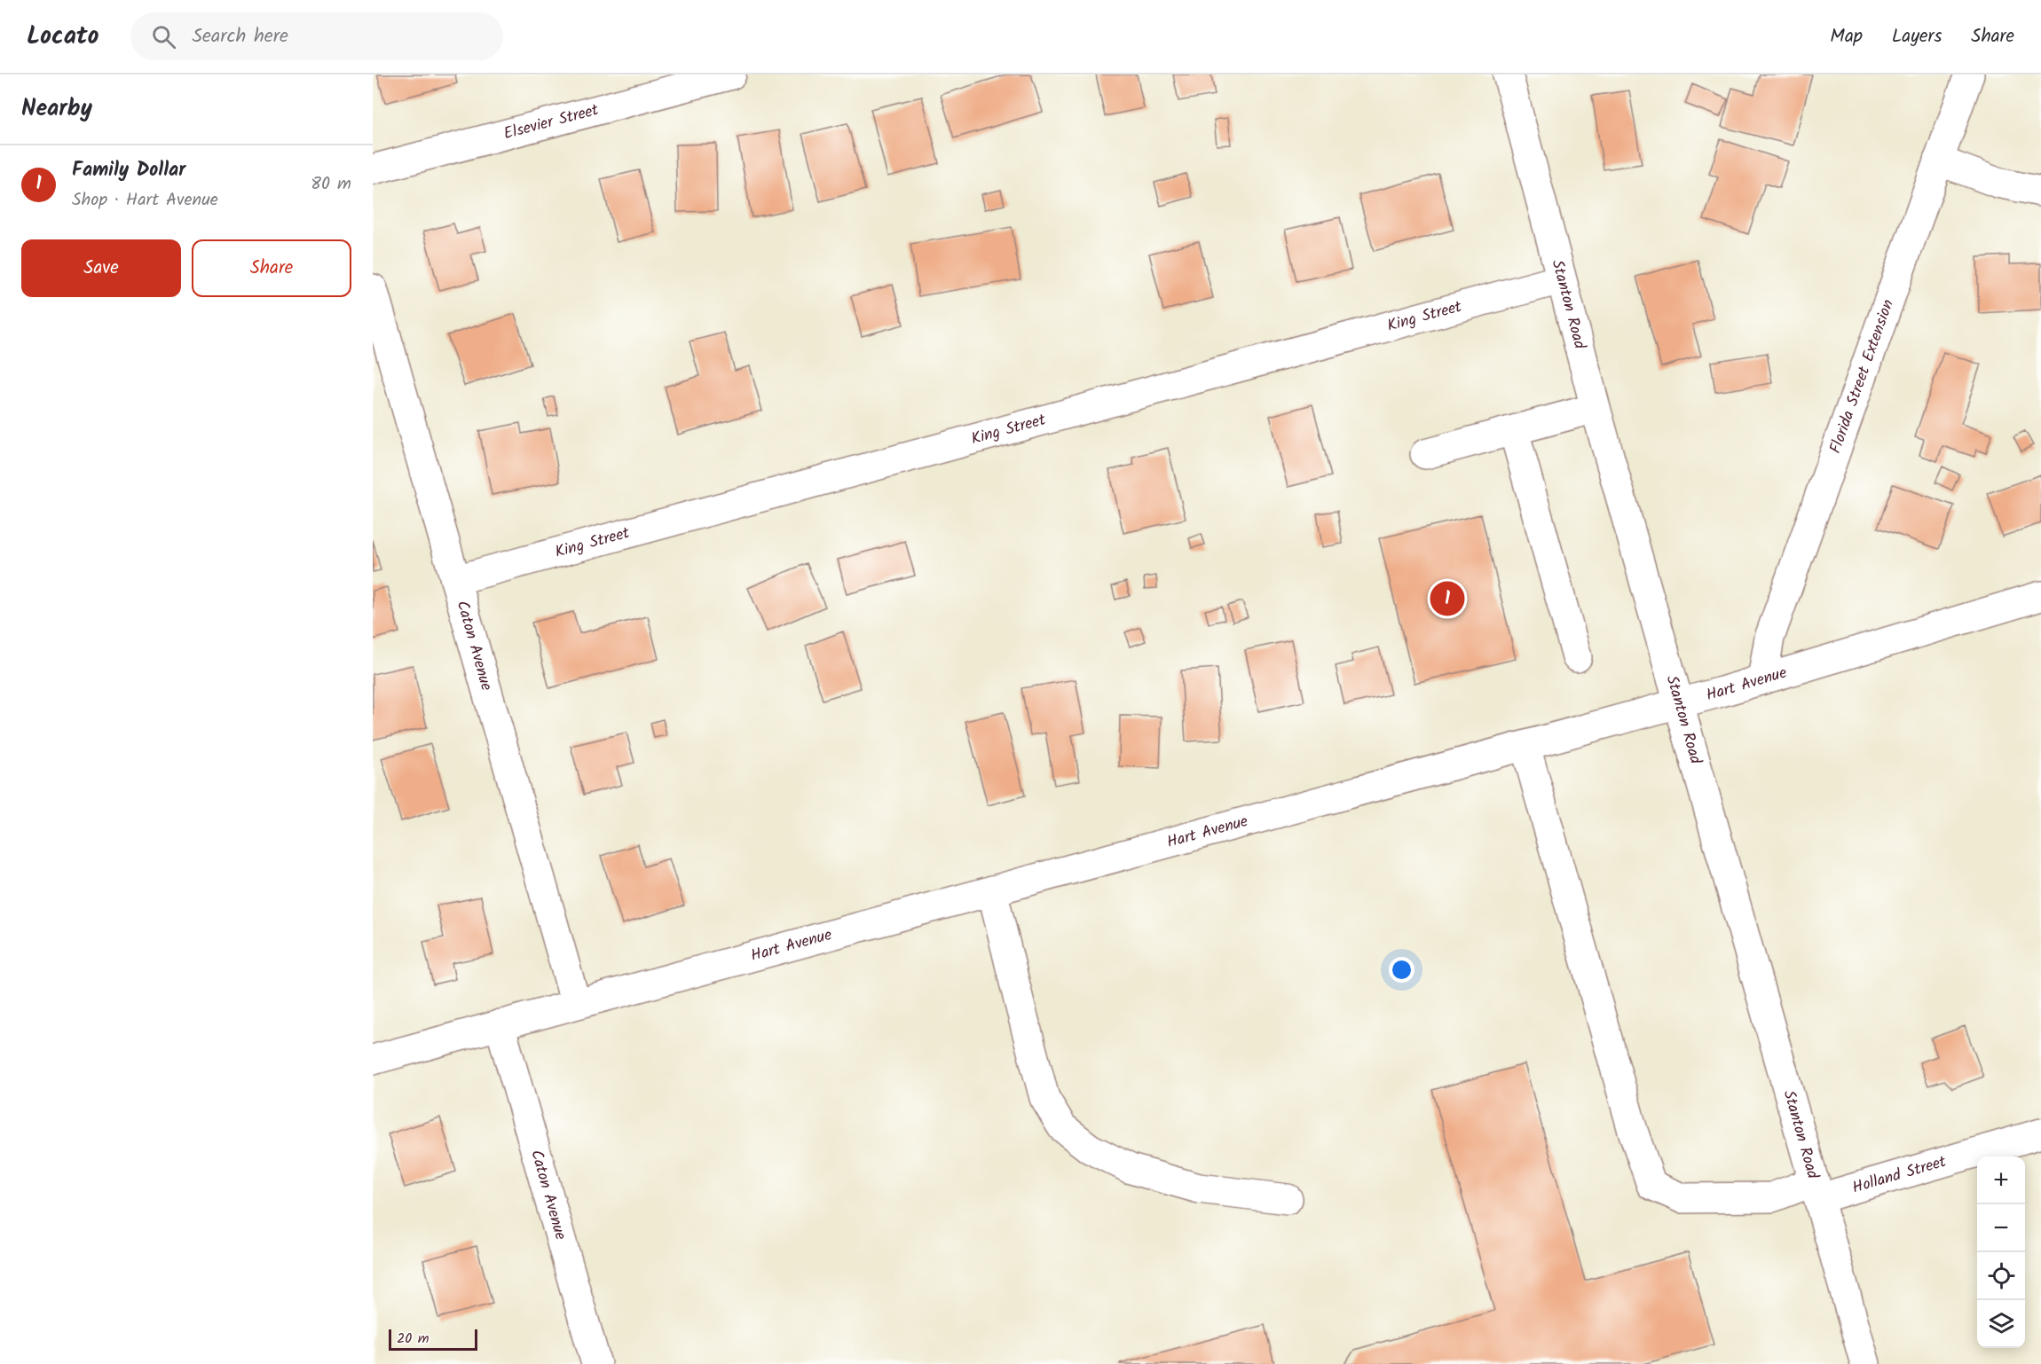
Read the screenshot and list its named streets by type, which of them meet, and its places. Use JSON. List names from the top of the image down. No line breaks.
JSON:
{"streets":{"street":["Elsevier Street","Stanton Road","King Street","Florida Street Extension","Caton Avenue","Hart Avenue","Holland Street"]},"crossings":[["Stanton Road","King Street"],["Stanton Road","Hart Avenue"],["Stanton Road","Holland Street"],["King Street","Caton Avenue"],["Florida Street Extension","Hart Avenue"],["Caton Avenue","Hart Avenue"],["Hart Avenue","Holland Street"]],"scale_bar":"20 m","page":{"header":"Locato","search":"Search here","nav":["Map","Layers","Share"],"heading":"Nearby","list":[{"mark":"1","name":"Family Dollar","note":"Shop · Hart Avenue","value":"80 m"}],"buttons":["Save","Share"],"pins":"1","map_buttons":["+","−"],"scale":"20 m"}}
